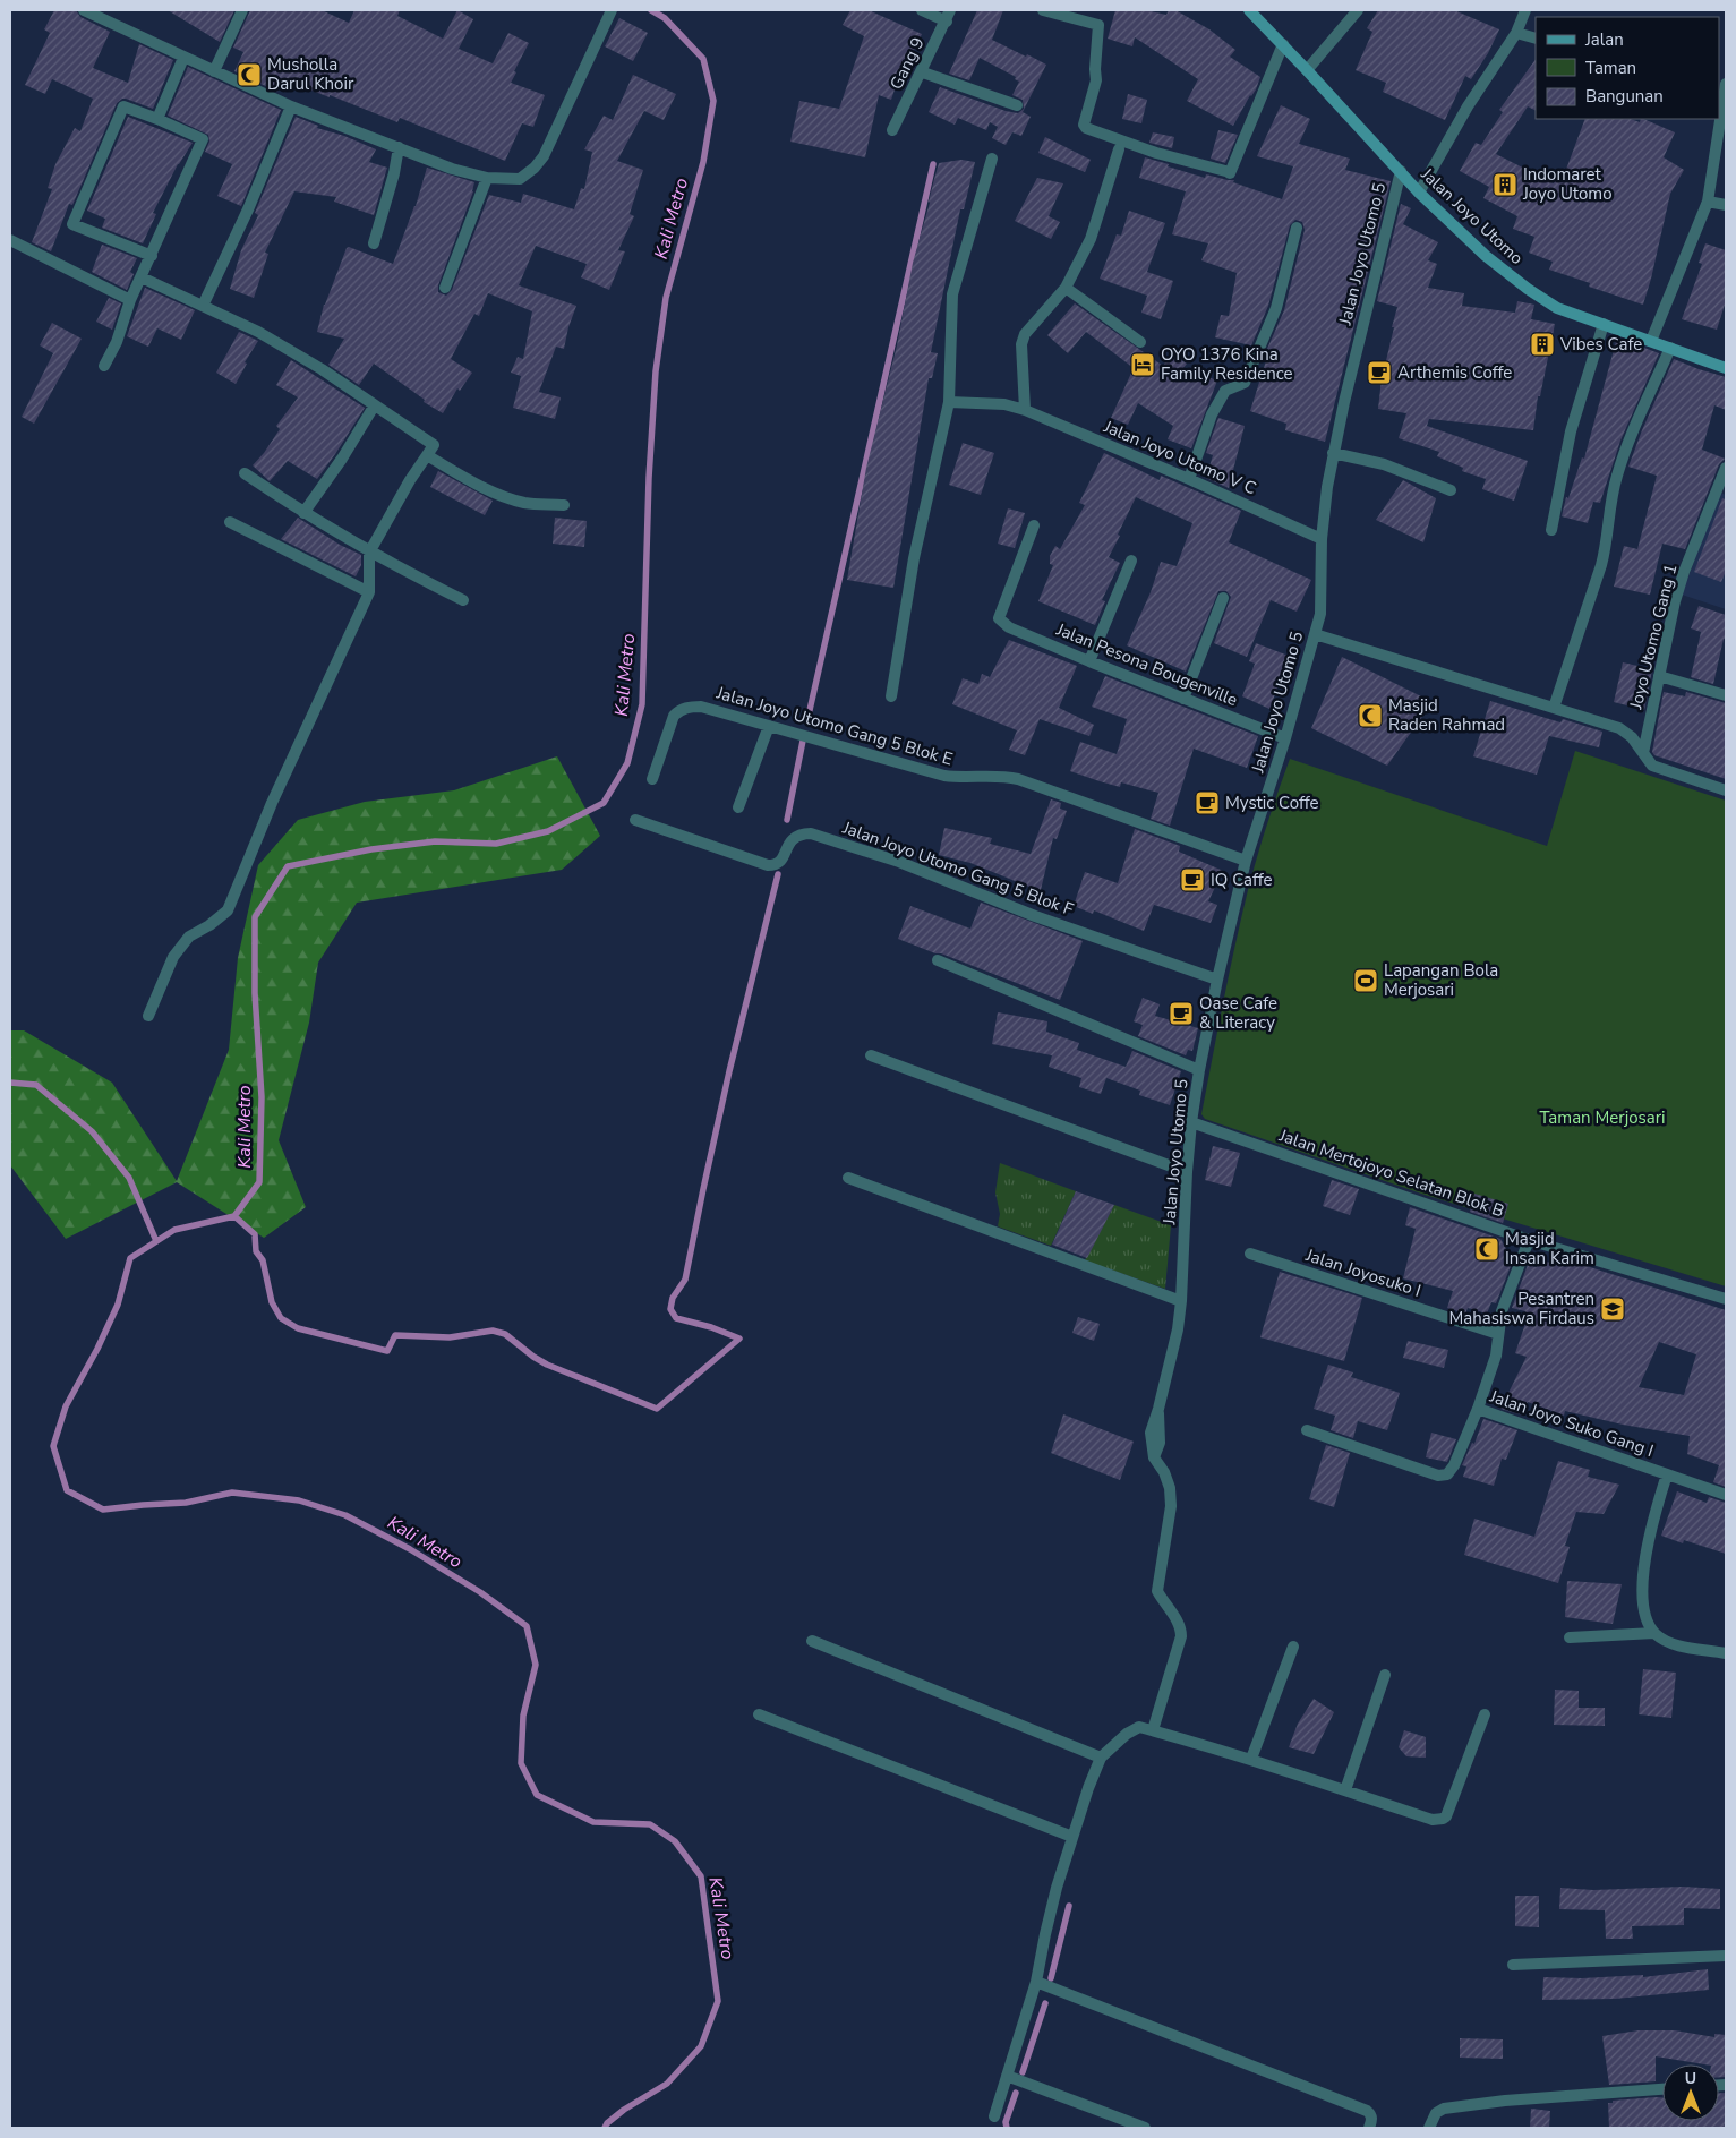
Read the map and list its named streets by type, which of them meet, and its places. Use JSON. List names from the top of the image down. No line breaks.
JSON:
{"streets":{"main road":["Jalan Joyo Utomo"],"street":["Gang 9","Jalan Joyo Utomo 5","Jalan Joyo Utomo V C","Joyo Utomo Gang 1","Jalan Pesona Bougenville","Jalan Joyo Utomo Gang 5 Blok E","Jalan Joyo Utomo Gang 5 Blok F","Jalan Mertojoyo Selatan Blok B","Jalan Joyosuko I","Jalan Joyo Suko Gang I"]},"crossings":[["Jalan Joyo Utomo","Jalan Joyo Utomo 5"],["Jalan Joyo Utomo 5","Jalan Joyo Utomo V C"],["Jalan Joyo Utomo 5","Jalan Pesona Bougenville"],["Jalan Joyo Utomo 5","Jalan Joyo Utomo Gang 5 Blok E"],["Jalan Joyo Utomo 5","Jalan Joyo Utomo Gang 5 Blok F"],["Jalan Joyo Utomo 5","Jalan Mertojoyo Selatan Blok B"],["Jalan Mertojoyo Selatan Blok B","Jalan Joyo Suko Gang I"],["Jalan Joyosuko I","Jalan Joyo Suko Gang I"]],"water":["Kali Metro"],"parks":["Taman Merjosari"],"places":{"mosque":["Musholla Darul Khoir","Masjid Raden Rahmad","Masjid Insan Karim"],"building":["Indomaret Joyo Utomo","Vibes Cafe"],"hotel":["OYO 1376 Kina Family Residence"],"cafe":["Arthemis Coffe","Mystic Coffe","IQ Caffe","Oase Cafe & Literacy"],"sports":["Lapangan Bola Merjosari"],"school or university":["Pesantren Mahasiswa Firdaus"]},"legend":["Jalan","Taman","Bangunan"],"north":"top"}
